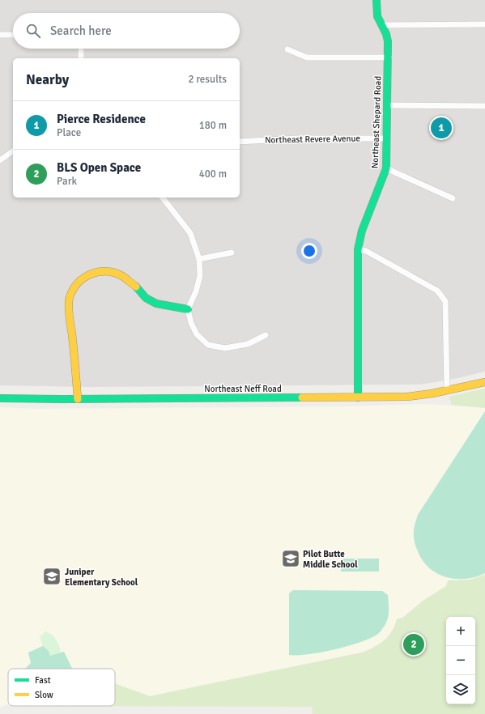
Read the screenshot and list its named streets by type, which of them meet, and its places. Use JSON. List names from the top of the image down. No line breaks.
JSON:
{"streets":{"street":["Northeast Shepard Road","Northeast Revere Avenue","Northeast Neff Road"]},"crossings":[["Northeast Shepard Road","Northeast Revere Avenue"],["Northeast Shepard Road","Northeast Neff Road"]],"places":{"school or university":["Pilot Butte Middle School","Juniper Elementary School"]},"legend":["Fast","Slow"],"page":{"search":"Search here","heading":["Nearby","2 results"],"list":[{"mark":"1","name":"Pierce Residence","note":"Place","value":"180 m"},{"mark":"2","name":"BLS Open Space","note":"Park","value":"400 m"}],"pins":["1","2"],"map_buttons":["+","−"]}}
